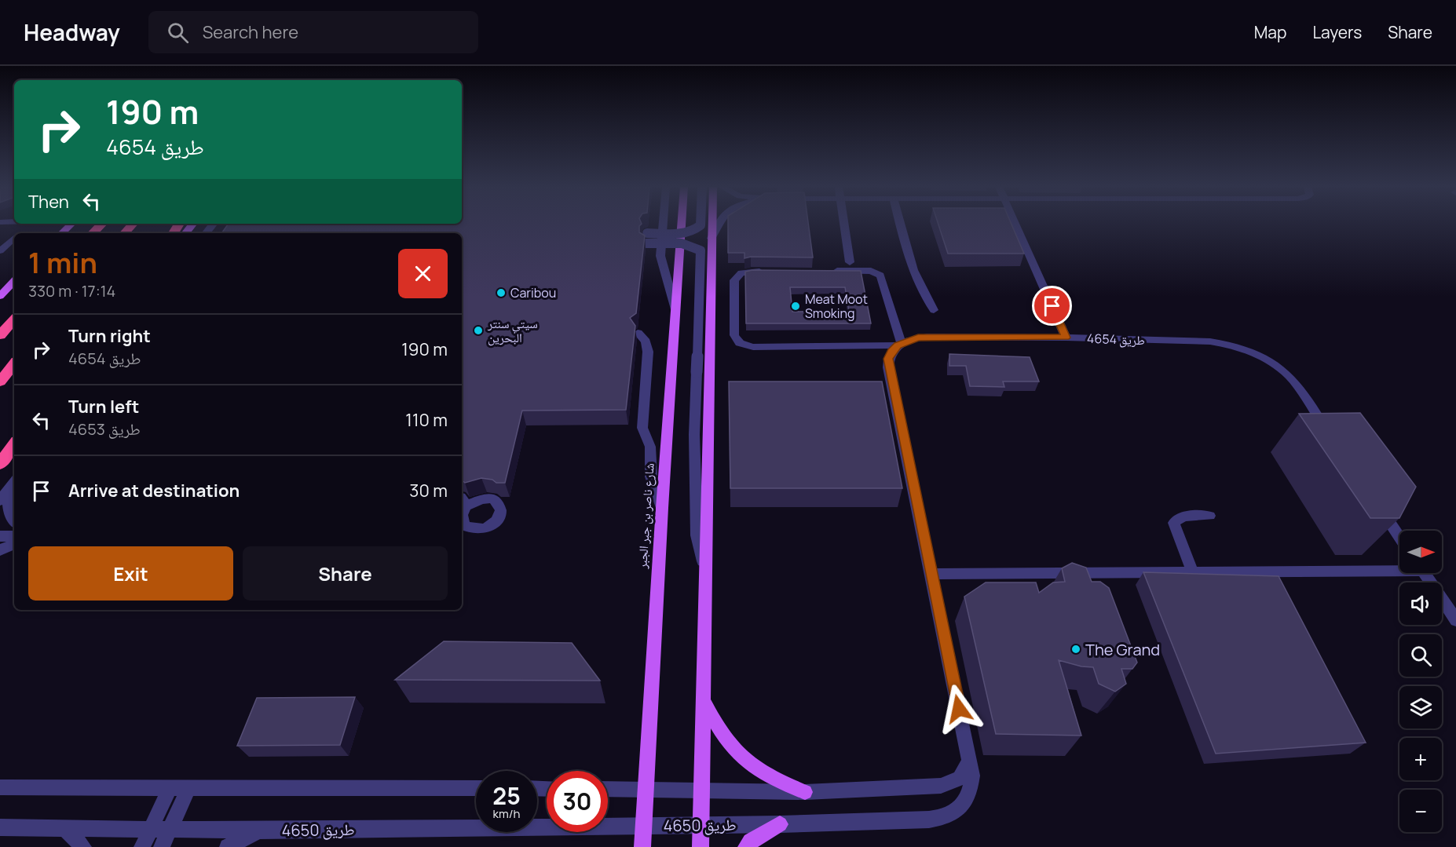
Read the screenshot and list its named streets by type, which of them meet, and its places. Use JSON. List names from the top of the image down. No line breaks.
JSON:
{"streets":{"main road":["شارع ناصر بن جبر الجبر"],"street":["طريق 4654","طريق 4650"]},"crossings":[["شارع ناصر بن جبر الجبر","طريق 4650"]],"places":["Caribou","Meat Moot Smoking","سيتي سنتر البحرين","The Grand"],"north":"right","page":{"header":"Headway","search":"Search here","nav":["Map","Layers","Share"],"turn":["190 m","طريق 4654"],"then":"Then","heading":["1 min","330 m · 17:14"],"list":[{"name":"Turn right","note":"طريق 4654","value":"190 m"},{"name":"Turn left","note":"طريق 4653","value":"110 m"},{"name":"Arrive at destination","value":"30 m"}],"map_buttons":["+","−"],"buttons":["Exit","Share"],"speed":"25 km/h","limit":"30"}}
